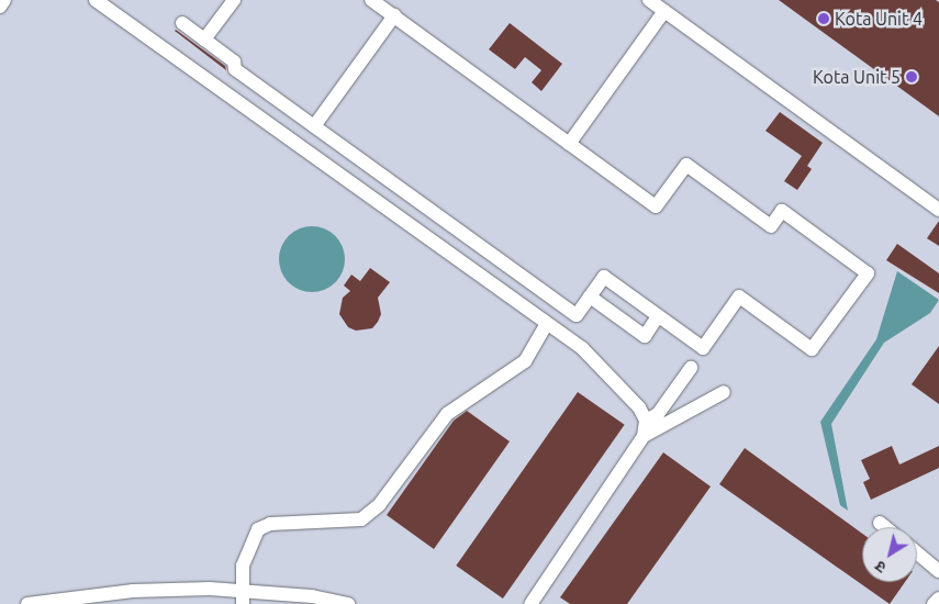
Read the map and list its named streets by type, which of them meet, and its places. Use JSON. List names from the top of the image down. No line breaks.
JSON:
{"places":["Kota Unit 4","Kota Unit 5"],"north":"bottom left"}
